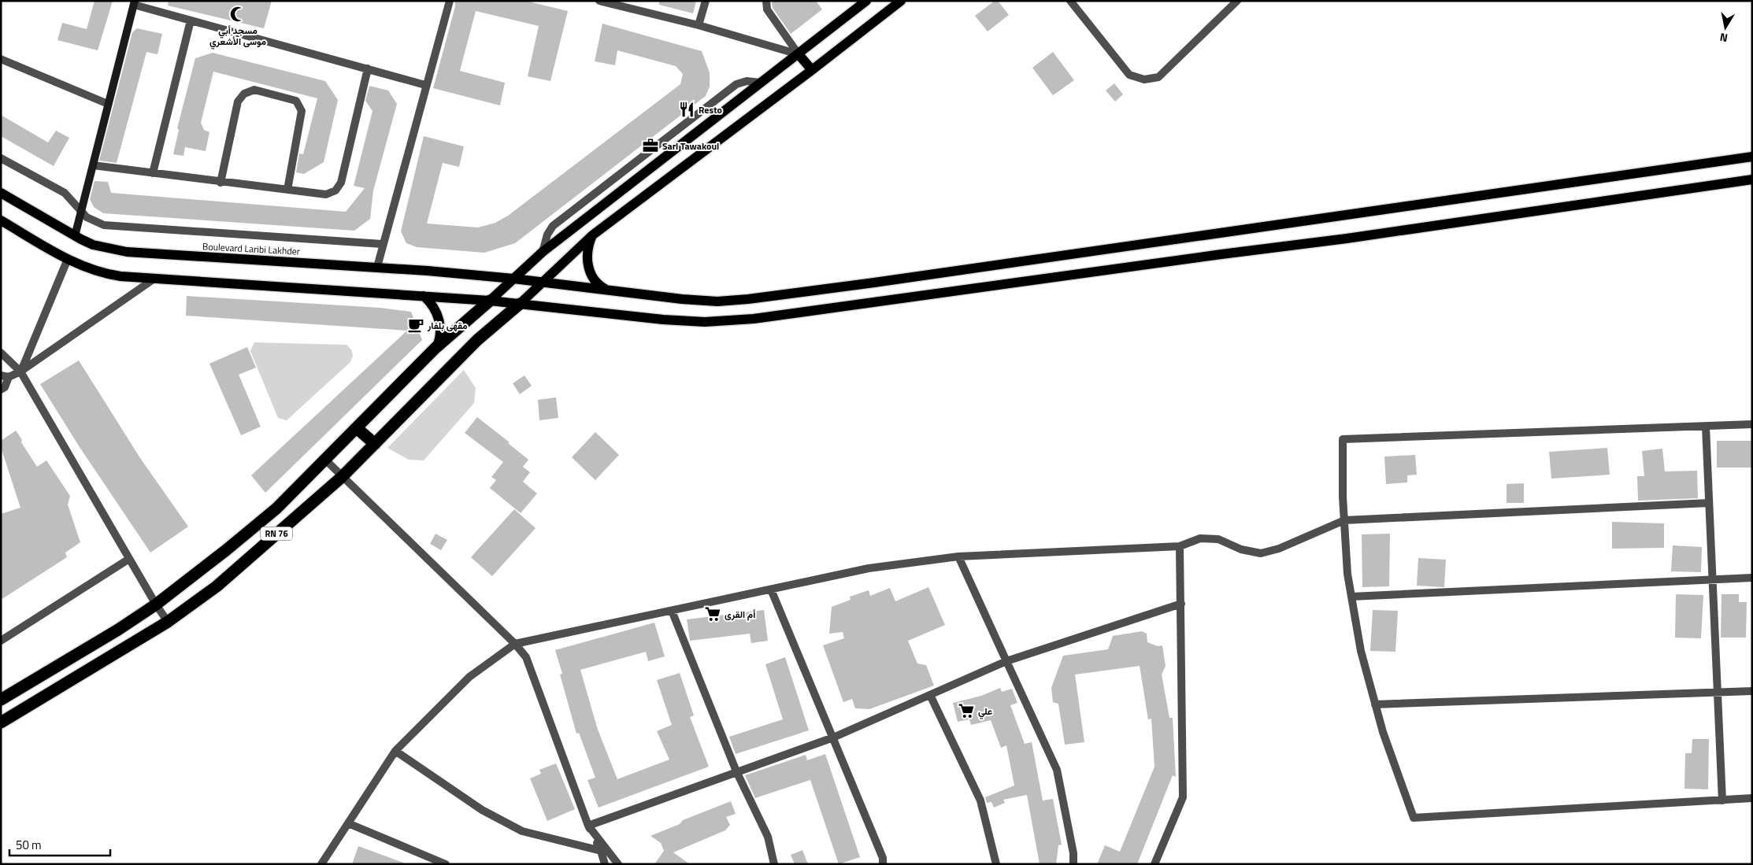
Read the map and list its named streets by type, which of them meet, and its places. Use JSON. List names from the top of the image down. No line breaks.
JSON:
{"streets":{"highway":["RN 76"],"main road":["Boulevard Laribi Lakhder"]},"crossings":[["Boulevard Laribi Lakhder","RN 76"]],"places":{"mosque":["مسجد أبي موسى الأشعري"],"restaurant":["Resto"],"office":["Sarl Tawakoul"],"cafe":["مقهى بلفار"],"supermarket":["أم القرى","علي"]},"scale_bar":"50 m","north":"bottom"}
